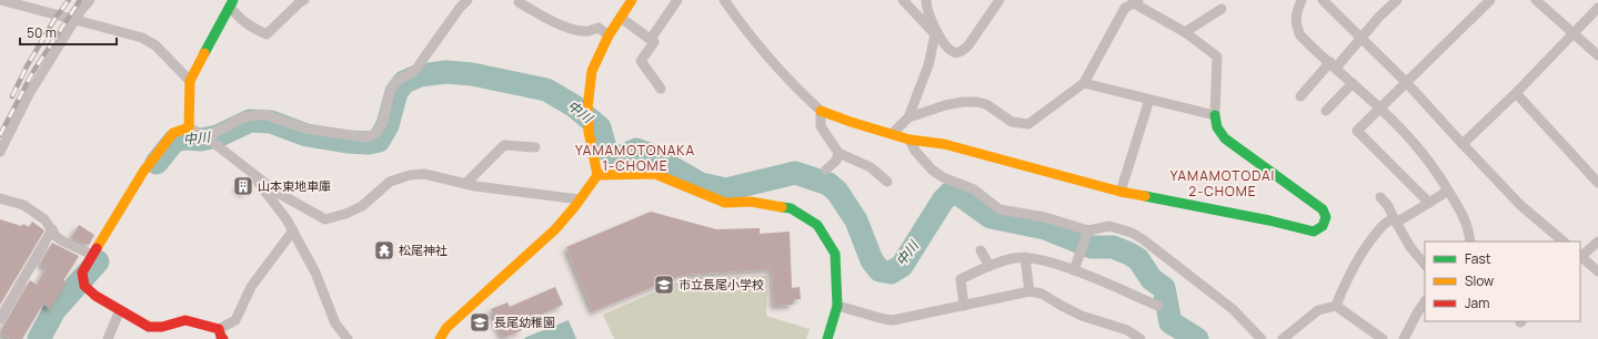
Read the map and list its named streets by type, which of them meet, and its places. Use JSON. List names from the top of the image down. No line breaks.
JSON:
{"districts":["YAMAMOTONAKA 1-CHOME","YAMAMOTODAI 2-CHOME"],"water":["中川"],"places":{"building":["山本東地車庫"],"temple":["松尾神社"],"school or university":["市立長尾小学校","長尾幼稚園"]},"legend":["Fast","Slow","Jam"],"scale_bar":"50 m"}
